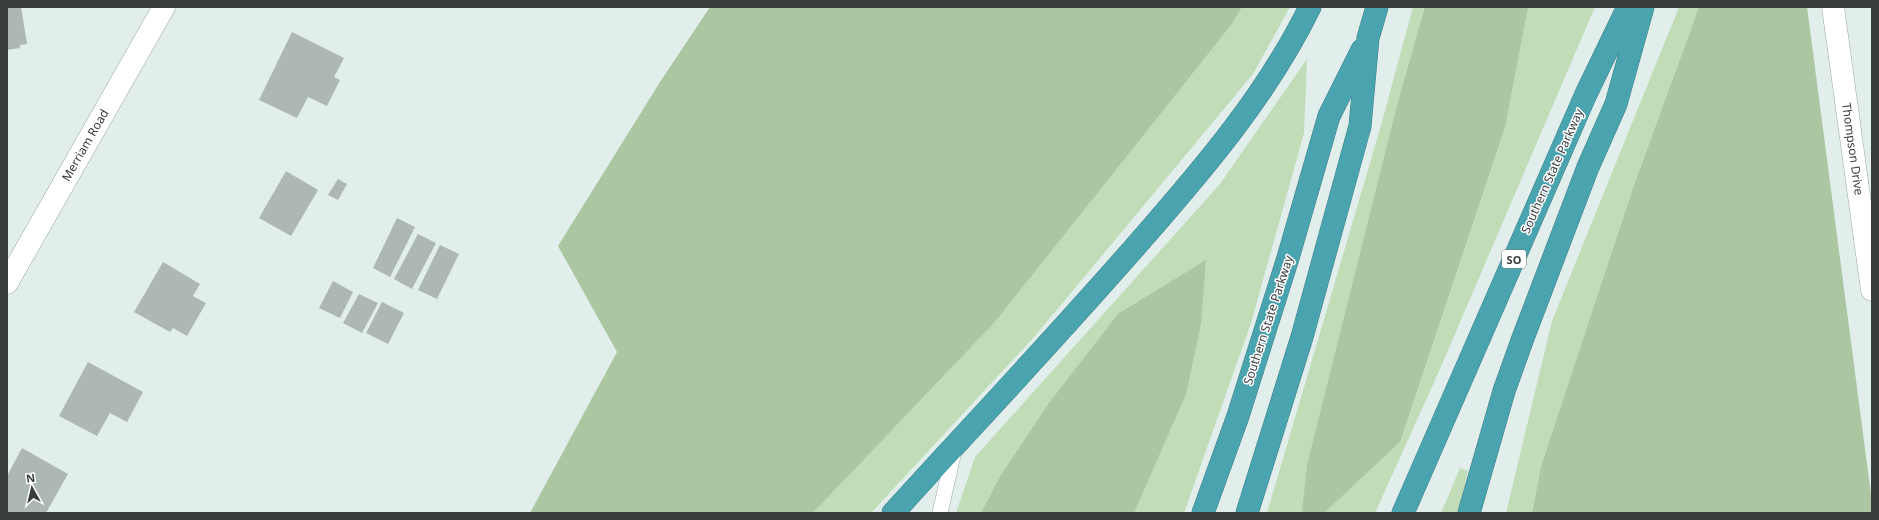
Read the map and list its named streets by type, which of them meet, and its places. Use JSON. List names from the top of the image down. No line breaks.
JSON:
{"streets":{"highway":["Southern State Parkway","SO"],"street":["Merriam Road","Thompson Drive"]},"north":"top"}
